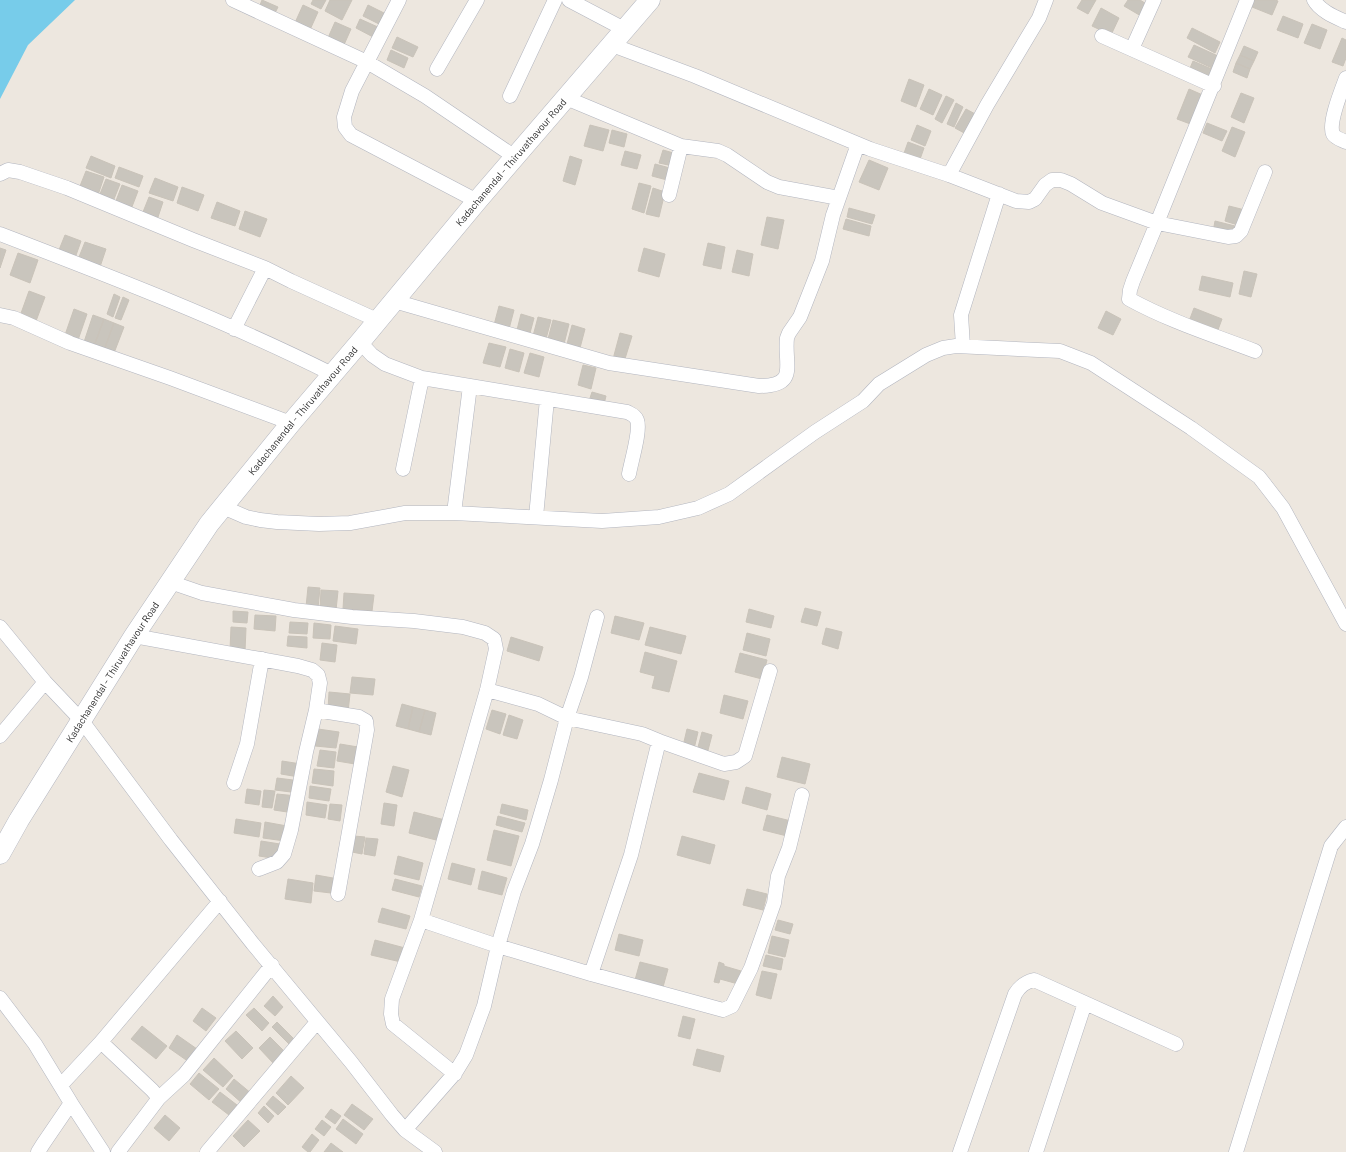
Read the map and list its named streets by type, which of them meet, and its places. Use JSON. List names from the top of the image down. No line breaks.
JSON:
{"streets":{"main road":["Kadachanendal - Thiruvathavour Road"]}}
